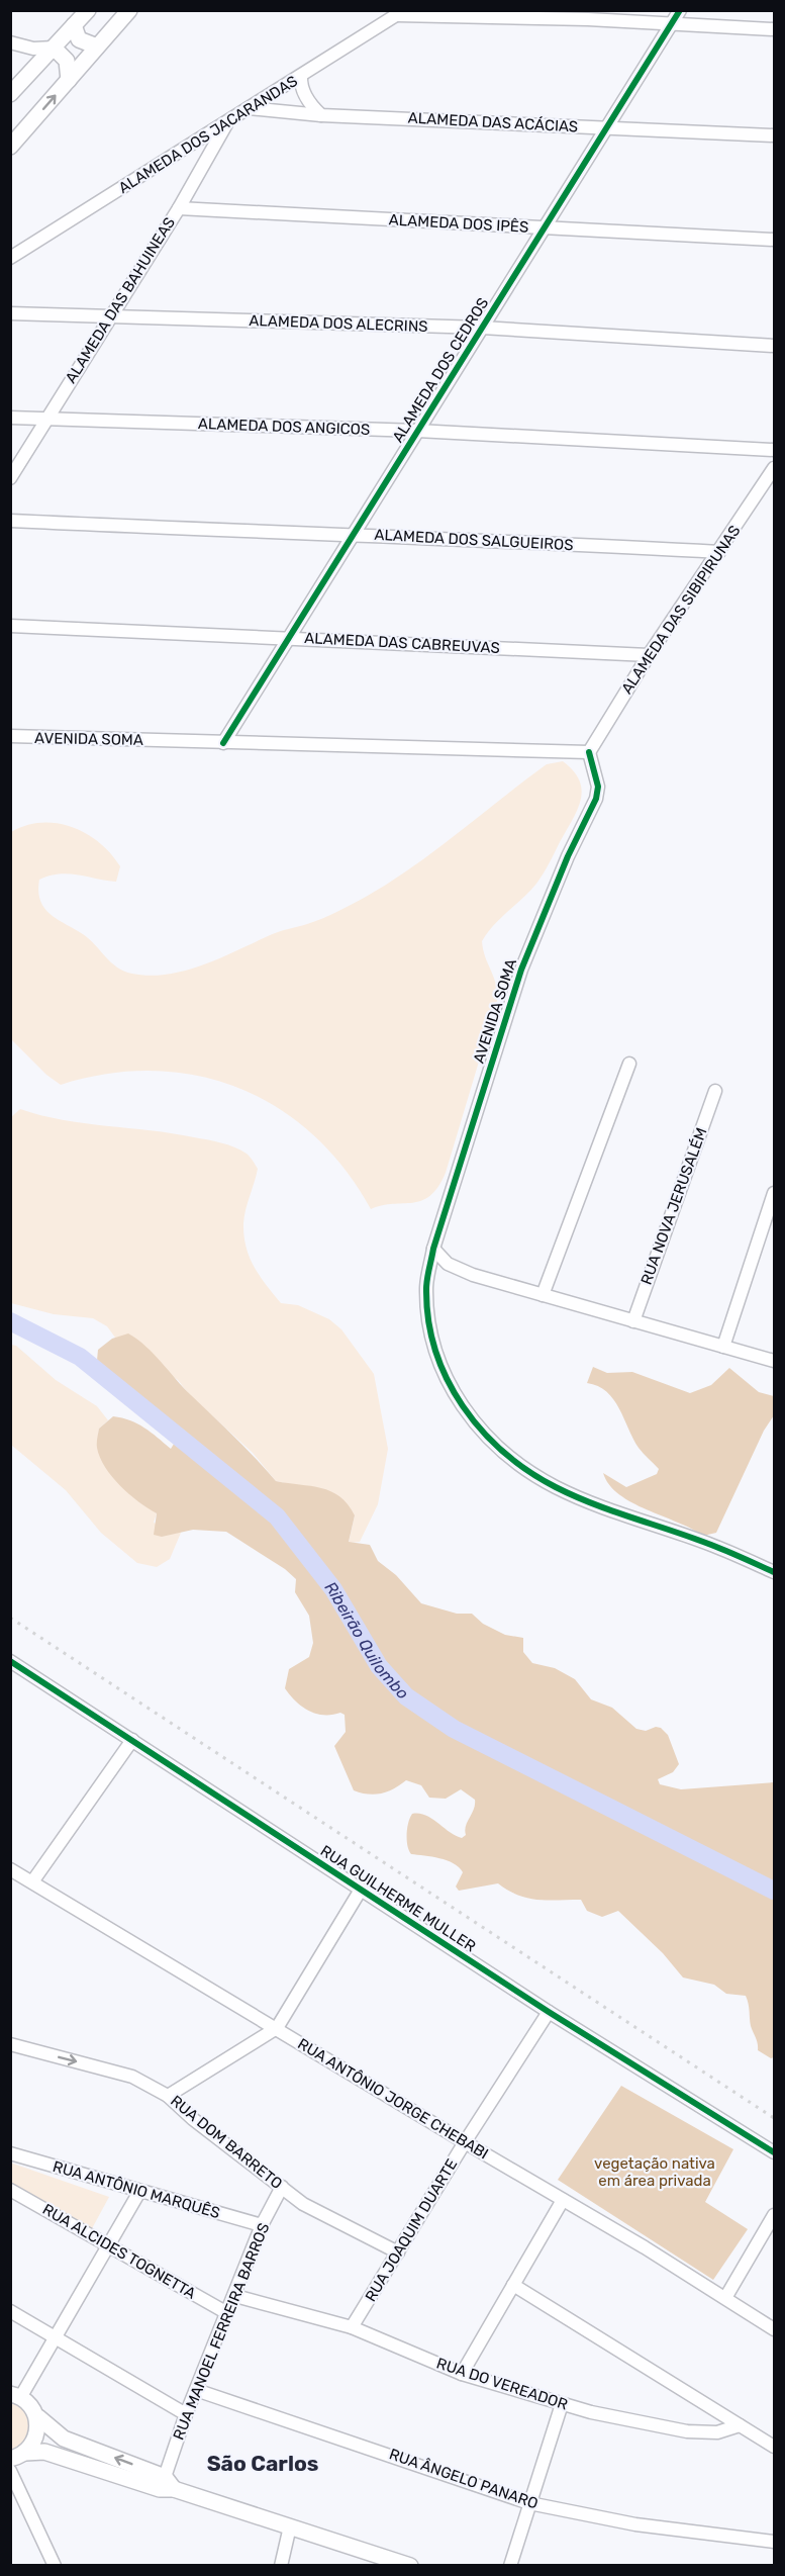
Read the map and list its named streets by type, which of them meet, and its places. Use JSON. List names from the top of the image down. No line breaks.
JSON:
{"streets":{"street":["ALAMEDA DAS ACÁCIAS","ALAMEDA DOS JACARANDAS","ALAMEDA DOS IPÊS","ALAMEDA DAS BAHUINEAS","ALAMEDA DOS ALECRINS","ALAMEDA DOS CEDROS","ALAMEDA DOS ANGICOS","ALAMEDA DOS SALGUEIROS","ALAMEDA DAS SIBIPIRUNAS","ALAMEDA DAS CABREUVAS","AVENIDA SOMA","RUA NOVA JERUSALÉM","RUA GUILHERME MULLER","RUA ANTÔNIO JORGE CHEBABI","RUA DOM BARRETO","RUA ANTÔNIO MARQUÊS","RUA JOAQUIM DUARTE","RUA ALCIDES TOGNETTA","RUA MANOEL FERREIRA BARROS","RUA DO VEREADOR","RUA ÂNGELO PANARO"]},"crossings":[["ALAMEDA DAS ACÁCIAS","ALAMEDA DOS JACARANDAS"],["ALAMEDA DAS ACÁCIAS","ALAMEDA DOS CEDROS"],["ALAMEDA DOS JACARANDAS","ALAMEDA DAS BAHUINEAS"],["ALAMEDA DOS IPÊS","ALAMEDA DAS BAHUINEAS"],["ALAMEDA DOS IPÊS","ALAMEDA DOS CEDROS"],["ALAMEDA DAS BAHUINEAS","ALAMEDA DOS ALECRINS"],["ALAMEDA DAS BAHUINEAS","ALAMEDA DOS ANGICOS"],["ALAMEDA DOS ALECRINS","ALAMEDA DOS CEDROS"],["ALAMEDA DOS CEDROS","ALAMEDA DOS ANGICOS"],["ALAMEDA DOS CEDROS","ALAMEDA DOS SALGUEIROS"],["ALAMEDA DOS CEDROS","ALAMEDA DAS CABREUVAS"],["ALAMEDA DOS CEDROS","AVENIDA SOMA"],["ALAMEDA DOS SALGUEIROS","ALAMEDA DAS SIBIPIRUNAS"],["ALAMEDA DAS SIBIPIRUNAS","ALAMEDA DAS CABREUVAS"],["ALAMEDA DAS SIBIPIRUNAS","AVENIDA SOMA"],["RUA GUILHERME MULLER","RUA JOAQUIM DUARTE"],["RUA ANTÔNIO JORGE CHEBABI","RUA JOAQUIM DUARTE"],["RUA DOM BARRETO","RUA JOAQUIM DUARTE"],["RUA DOM BARRETO","RUA MANOEL FERREIRA BARROS"],["RUA ANTÔNIO MARQUÊS","RUA MANOEL FERREIRA BARROS"],["RUA JOAQUIM DUARTE","RUA DO VEREADOR"],["RUA ALCIDES TOGNETTA","RUA MANOEL FERREIRA BARROS"],["RUA MANOEL FERREIRA BARROS","RUA DO VEREADOR"],["RUA MANOEL FERREIRA BARROS","RUA ÂNGELO PANARO"]],"one_way":["RUA DOM BARRETO"],"districts":["São Carlos"],"water":["Ribeirão Quilombo"],"parks":["vegetação nativa em área privada"]}
